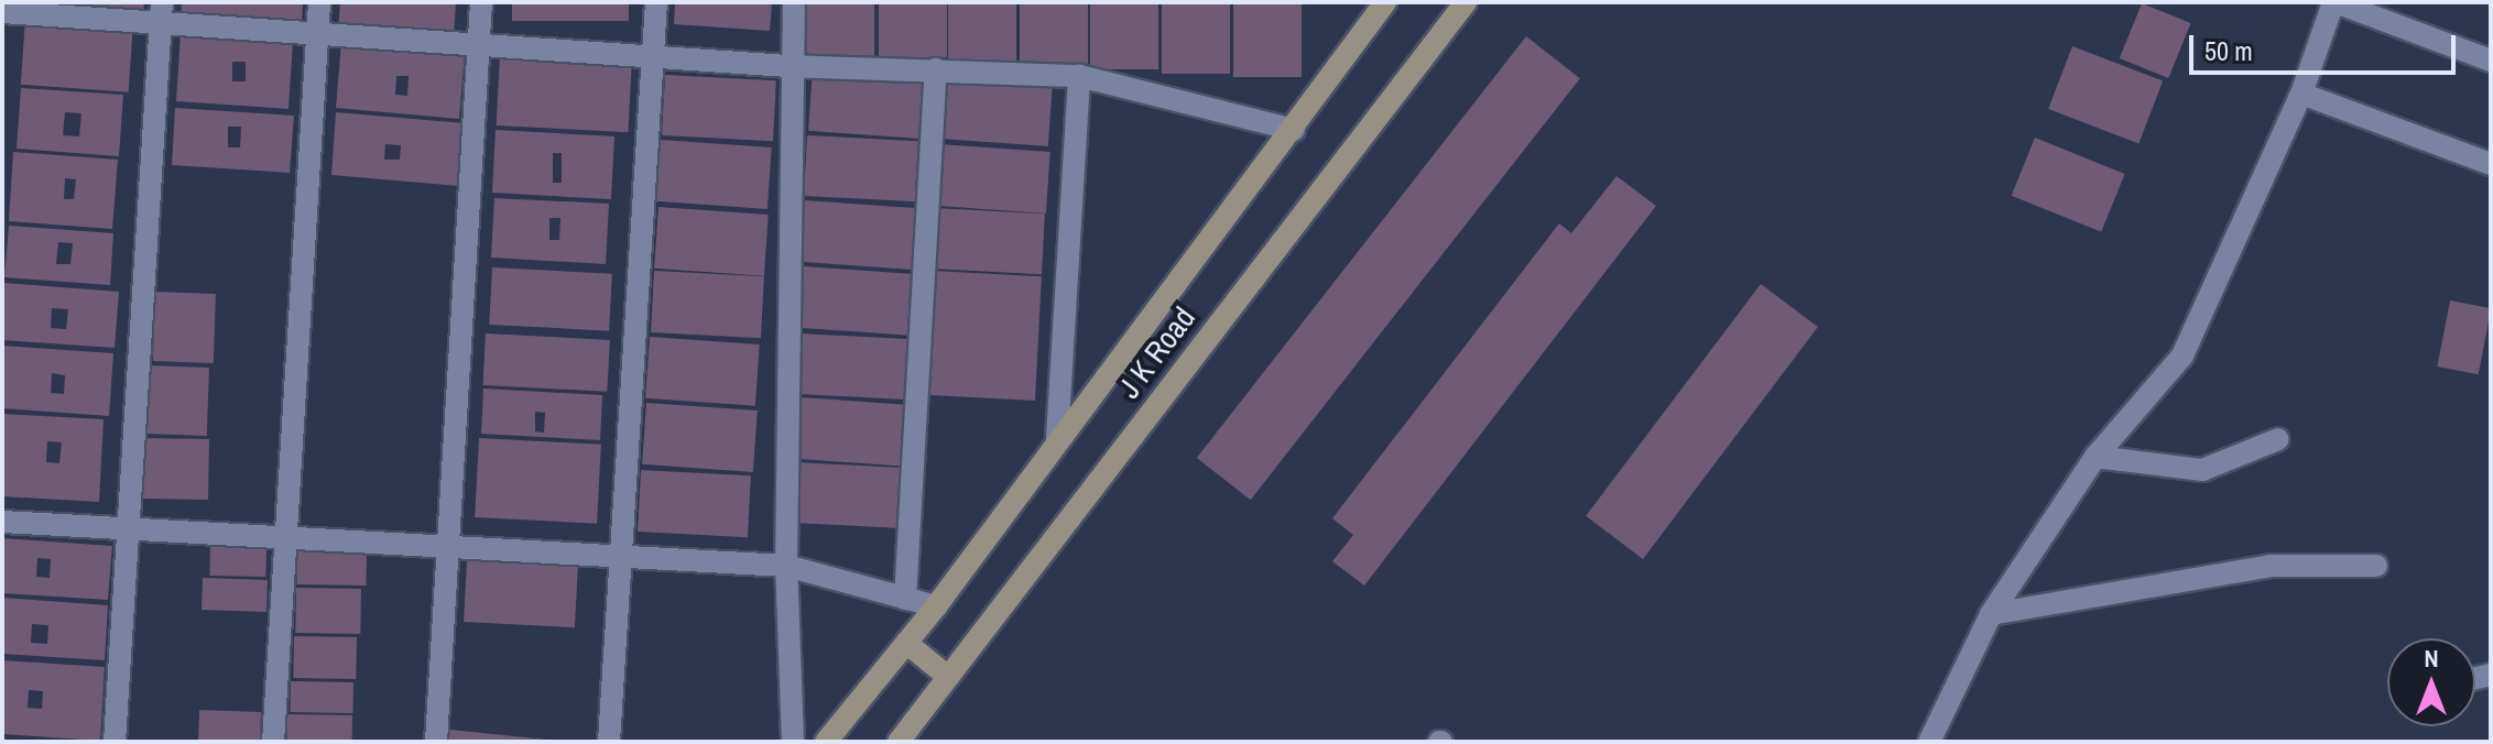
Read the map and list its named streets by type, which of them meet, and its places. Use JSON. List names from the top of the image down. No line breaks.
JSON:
{"streets":{"main road":["J K Road"]},"scale_bar":"50 m","north":"top"}
